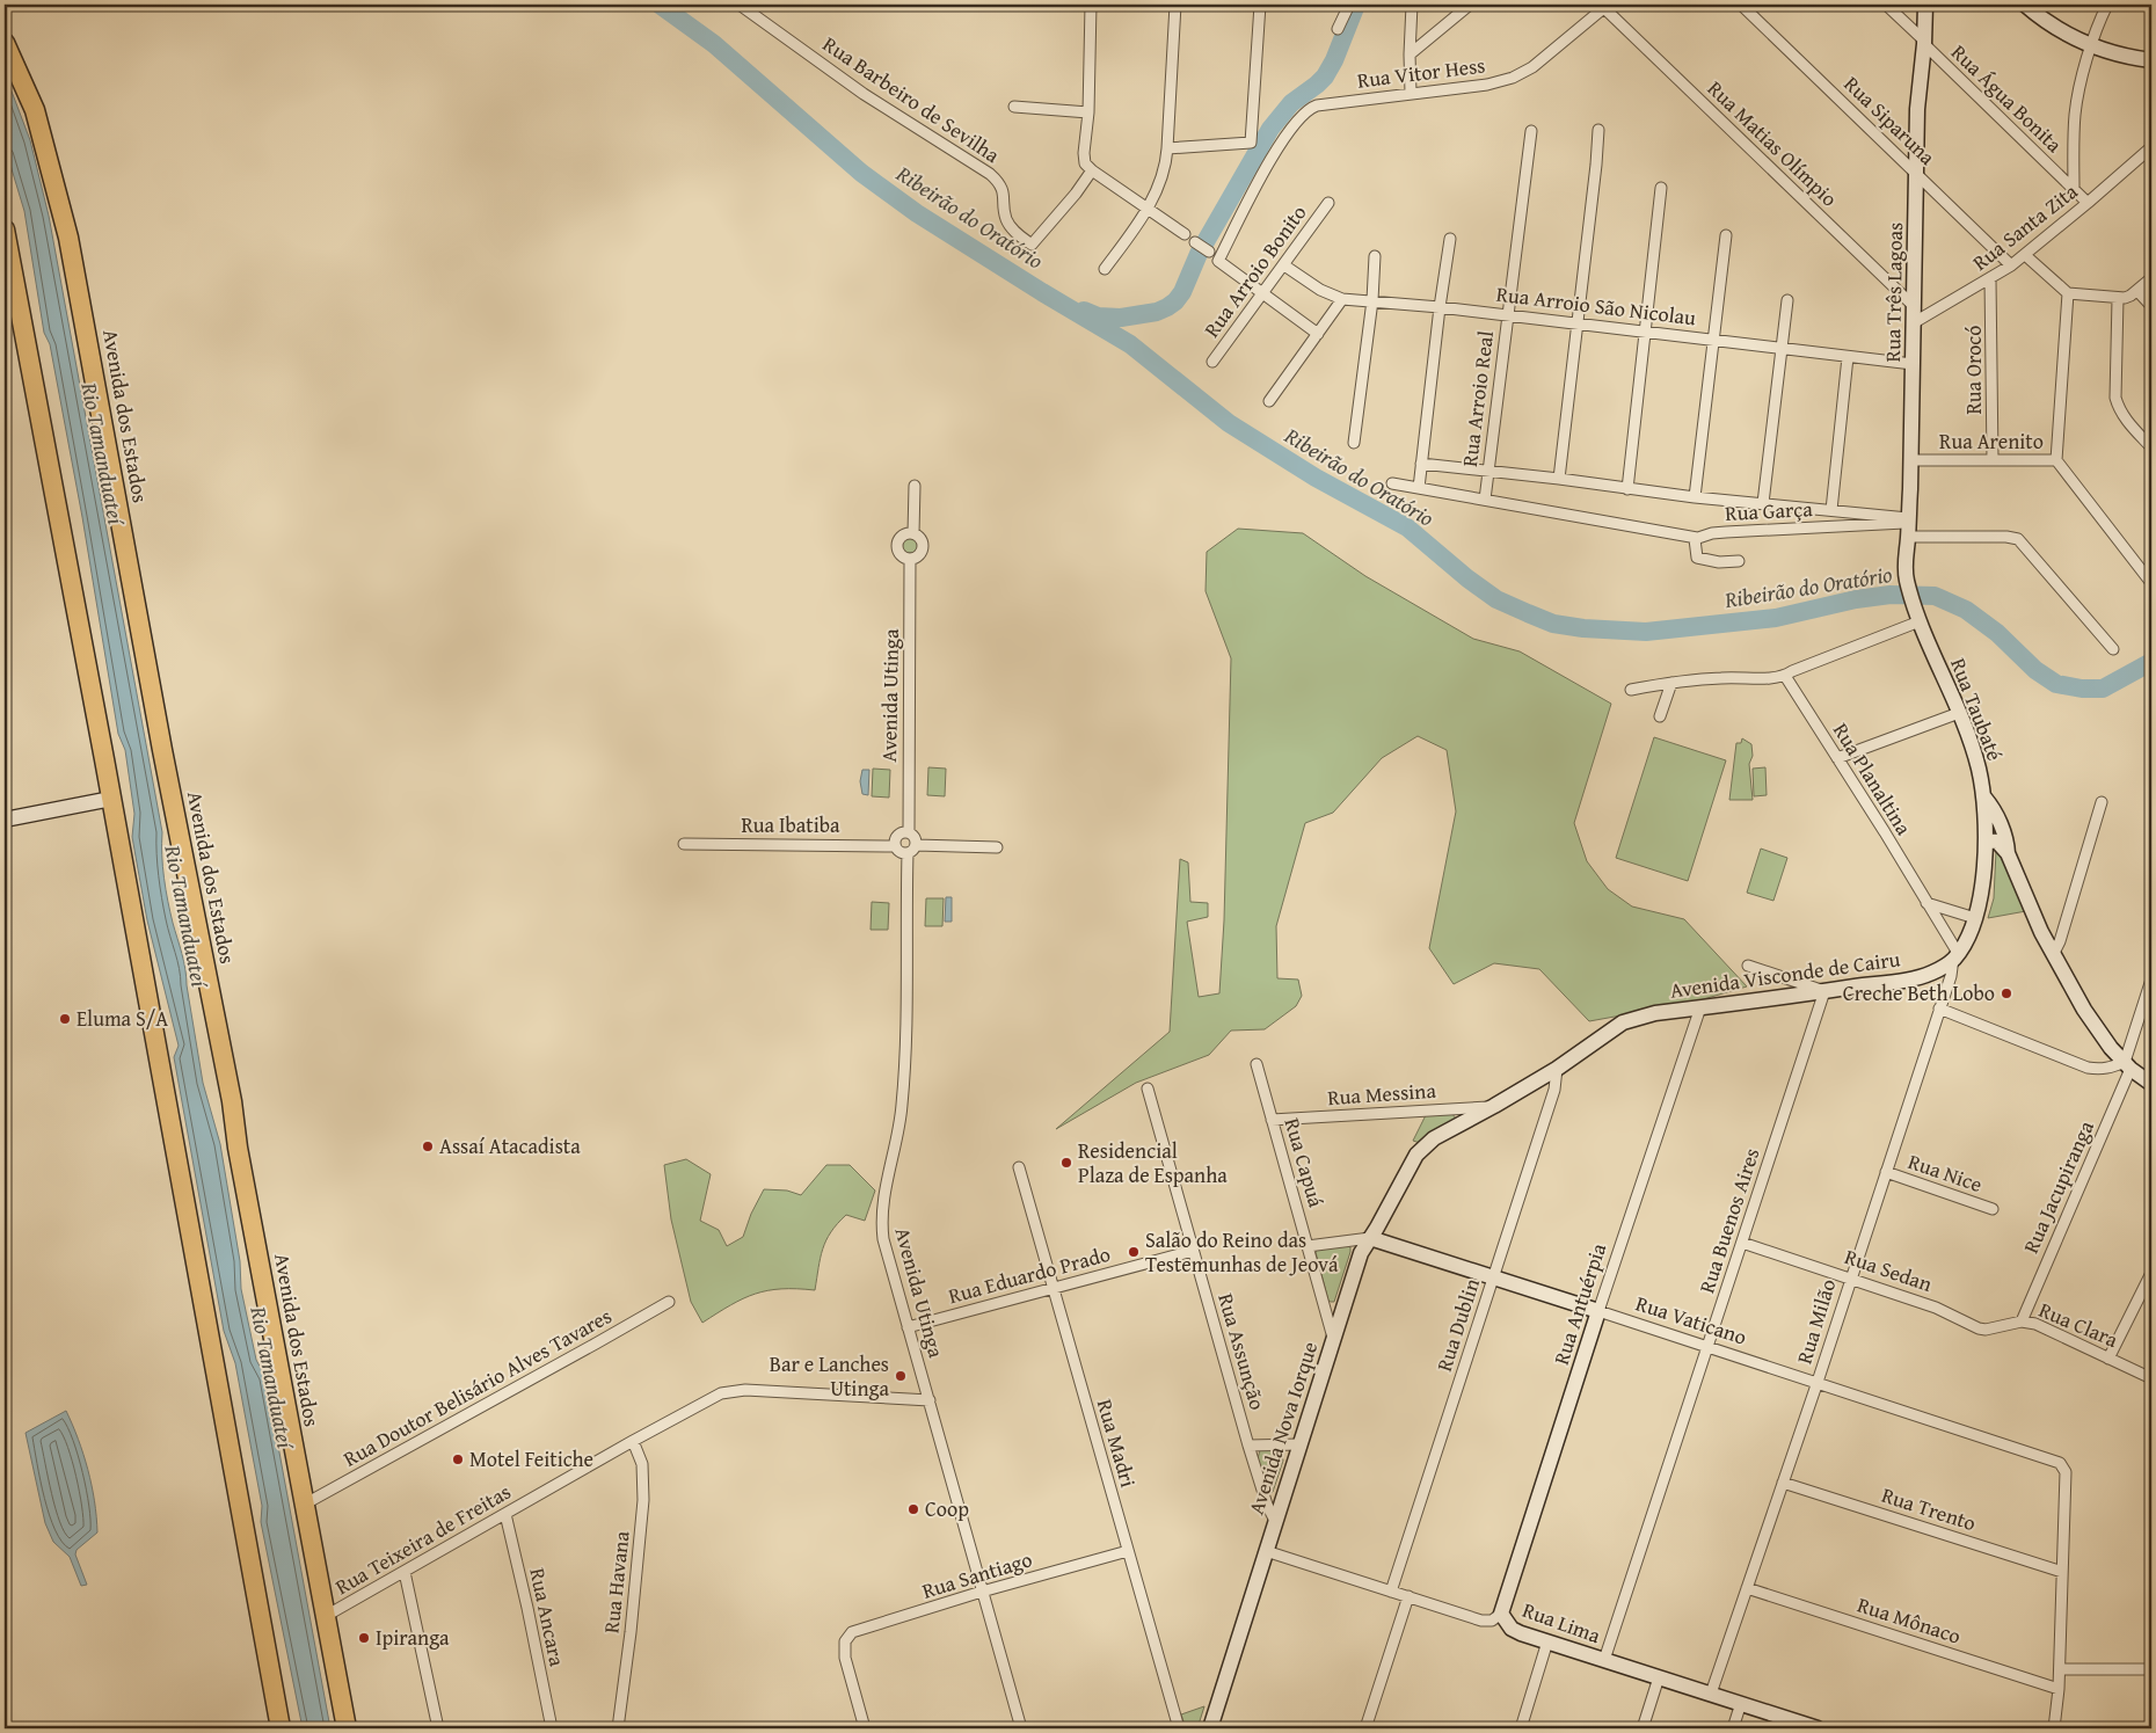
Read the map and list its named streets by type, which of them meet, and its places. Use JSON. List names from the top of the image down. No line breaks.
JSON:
{"streets":{"highway":["Avenida dos Estados"],"street":["Rua Vitor Hess","Rua Água Bonita","Rua Barbeiro de Sevilha","Rua Siparuna","Rua Matias Olímpio","Rua Santa Zita","Rua Arroio Bonito","Rua Três Lagoas","Rua Arroio São Nicolau","Rua Orocó","Rua Arroio Real","Rua Arenito","Rua Garça","Avenida Utinga","Rua Taubaté","Rua Planaltina","Rua Ibatiba","Avenida Visconde de Cairu","Rua Messina","Rua Capuá","Rua Nice","Rua Jacupiranga","Rua Buenos Aires","Rua Sedan","Rua Eduardo Prado","Rua Antuérpia","Rua Vaticano","Rua Milão","Rua Dublin","Rua Clara","Rua Assunção","Rua Doutor Belisário Alves Tavares","Avenida Nova Iorque","Rua Madri","Rua Trento","Rua Teixeira de Freitas","Rua Santiago","Rua Havana","Rua Ancara","Rua Mônaco","Rua Lima"]},"crossings":[["Rua Vitor Hess","Rua Matias Olímpio"],["Rua Vitor Hess","Rua Arroio Bonito"],["Rua Água Bonita","Rua Santa Zita"],["Rua Água Bonita","Rua Três Lagoas"],["Rua Siparuna","Rua Santa Zita"],["Rua Siparuna","Rua Três Lagoas"],["Rua Matias Olímpio","Rua Três Lagoas"],["Rua Santa Zita","Rua Três Lagoas"],["Rua Santa Zita","Rua Orocó"],["Rua Arroio Bonito","Rua Arroio São Nicolau"],["Rua Três Lagoas","Rua Arroio São Nicolau"],["Rua Três Lagoas","Rua Arenito"],["Rua Três Lagoas","Rua Garça"],["Rua Três Lagoas","Rua Taubaté"],["Rua Arroio São Nicolau","Rua Arroio Real"],["Rua Orocó","Rua Arenito"],["Avenida dos Estados","Rua Doutor Belisário Alves Tavares"],["Avenida dos Estados","Rua Teixeira de Freitas"],["Avenida Utinga","Rua Ibatiba"],["Avenida Utinga","Rua Eduardo Prado"],["Avenida Utinga","Rua Teixeira de Freitas"],["Avenida Utinga","Rua Santiago"],["Rua Taubaté","Rua Jacupiranga"],["Rua Planaltina","Avenida Visconde de Cairu"],["Rua Planaltina","Rua Milão"],["Avenida Visconde de Cairu","Rua Messina"],["Avenida Visconde de Cairu","Rua Buenos Aires"],["Avenida Visconde de Cairu","Rua Antuérpia"],["Avenida Visconde de Cairu","Rua Milão"],["Avenida Visconde de Cairu","Rua Dublin"],["Avenida Visconde de Cairu","Avenida Nova Iorque"],["Rua Messina","Rua Capuá"],["Rua Capuá","Rua Vaticano"],["Rua Capuá","Avenida Nova Iorque"],["Rua Nice","Rua Milão"],["Rua Jacupiranga","Rua Sedan"],["Rua Jacupiranga","Rua Clara"],["Rua Buenos Aires","Rua Sedan"],["Rua Buenos Aires","Rua Vaticano"],["Rua Buenos Aires","Rua Lima"],["Rua Sedan","Rua Milão"],["Rua Sedan","Rua Clara"],["Rua Eduardo Prado","Rua Assunção"],["Rua Eduardo Prado","Rua Madri"],["Rua Antuérpia","Rua Vaticano"],["Rua Antuérpia","Rua Lima"],["Rua Vaticano","Rua Milão"],["Rua Vaticano","Rua Dublin"],["Rua Vaticano","Avenida Nova Iorque"],["Rua Vaticano","Rua Trento"],["Rua Milão","Rua Trento"],["Rua Milão","Rua Mônaco"],["Rua Milão","Rua Lima"],["Rua Dublin","Rua Lima"],["Rua Assunção","Avenida Nova Iorque"],["Avenida Nova Iorque","Rua Lima"],["Rua Madri","Rua Santiago"],["Rua Teixeira de Freitas","Rua Havana"],["Rua Teixeira de Freitas","Rua Ancara"]],"water":["Ribeirão do Oratório","Rio Tamanduateí"],"places":["Creche Beth Lobo","Eluma S/A","Assaí Atacadista","Residencial Plaza de Espanha","Salão do Reino das Testemunhas de Jeová","Bar e Lanches Utinga","Motel Feitiche","Coop","Ipiranga"]}
